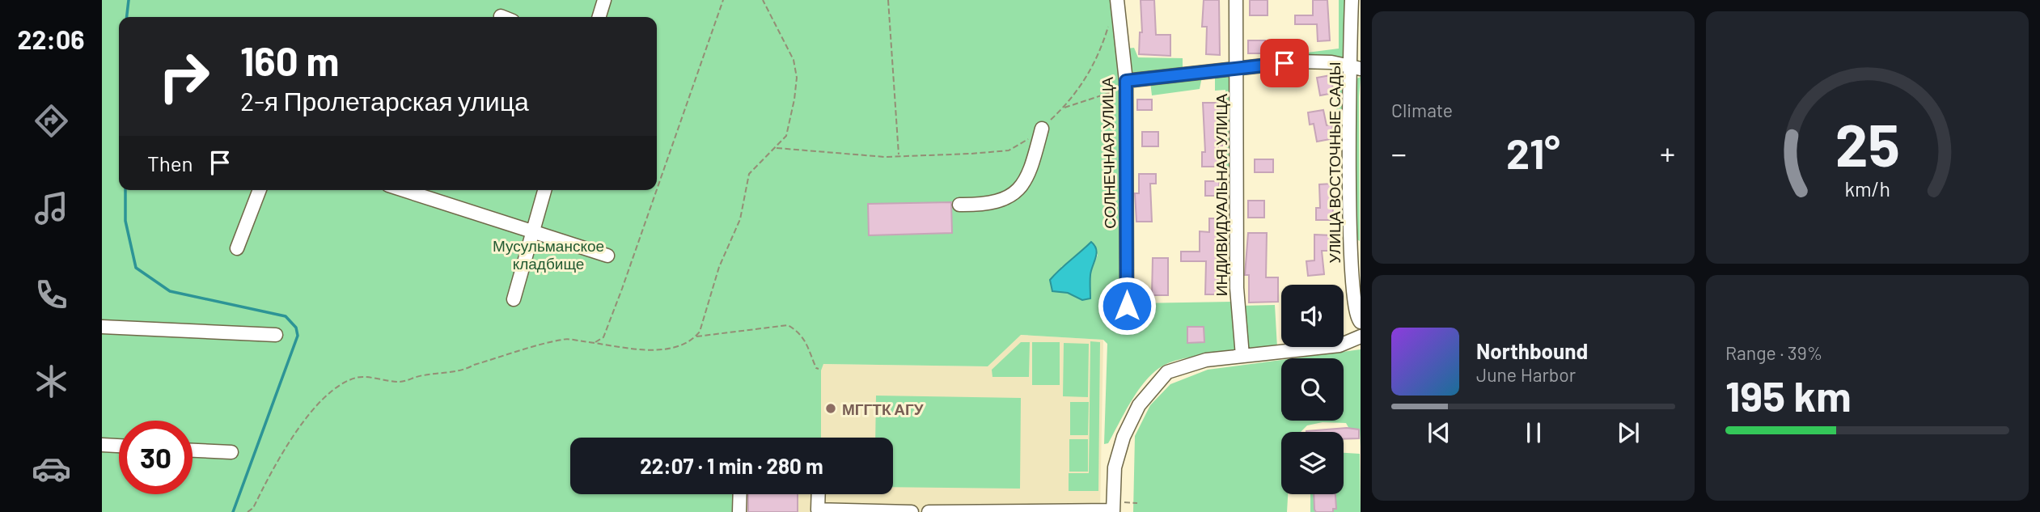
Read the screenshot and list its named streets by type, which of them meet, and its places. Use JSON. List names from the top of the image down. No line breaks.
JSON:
{"streets":{"street":["СОЛНЕЧНАЯ УЛИЦА","УЛИЦА ВОСТОЧНЫЕ САДЫ","ИНДИВИДУАЛЬНАЯ УЛИЦА"]},"parks":["Мусульманское кладбище"],"places":["МГГТК АГУ"],"page":{"tabs":"22:06","tile":["Climate",["Range · 39%","195 km"]],"turn":["160 m","2-я Пролетарская улица"],"heat":["−","21°","+"],"then":"Then","song":["Northbound","June Harbor"],"limit":"30","trip":"22:07 · 1 min · 280 m","gauge":["25","km/h"]}}
